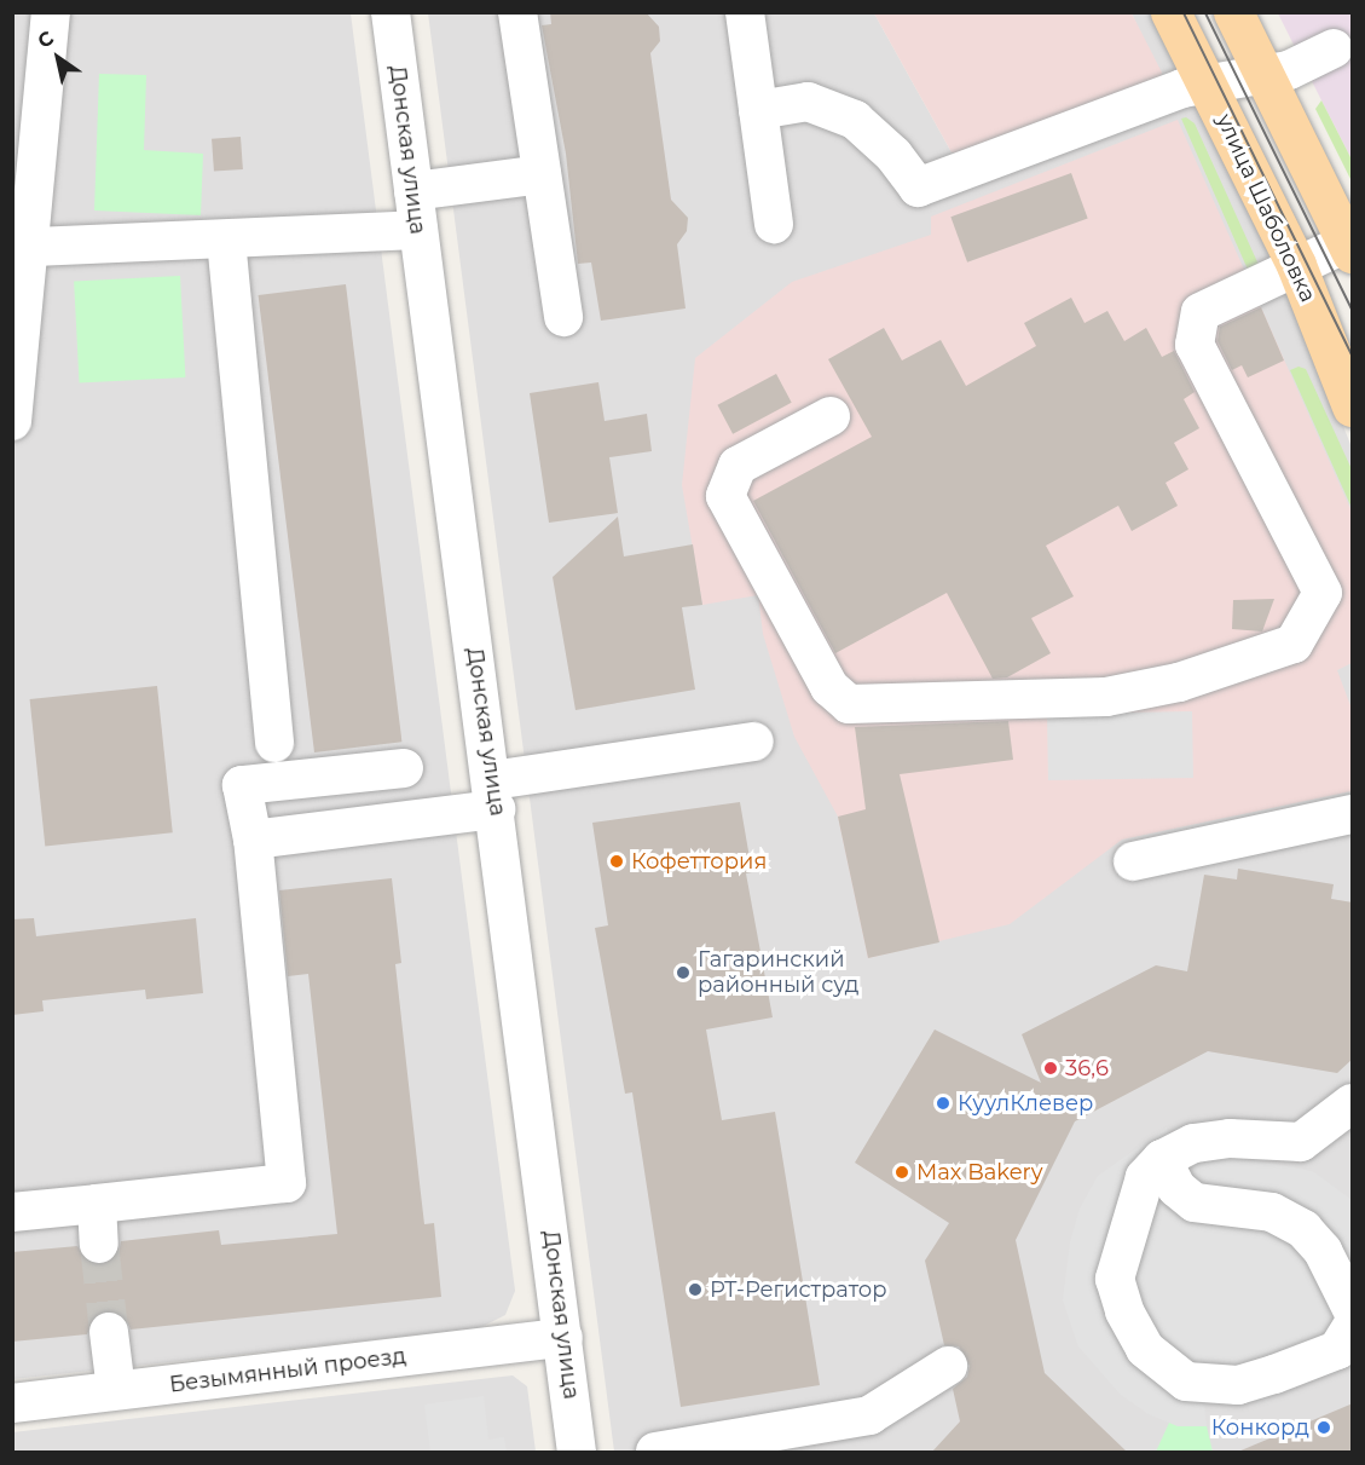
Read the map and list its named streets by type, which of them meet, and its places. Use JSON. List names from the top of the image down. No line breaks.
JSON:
{"streets":{"main road":["улица Шаболовка"],"street":["Донская улица","Безымянный проезд"]},"crossings":[["Донская улица","Безымянный проезд"]],"places":["Кофеттория","Гагаринский районный суд","36,6","КуулКлевер","Max Bakery","РТ-Регистратор","Конкорд"],"north":"top left"}
